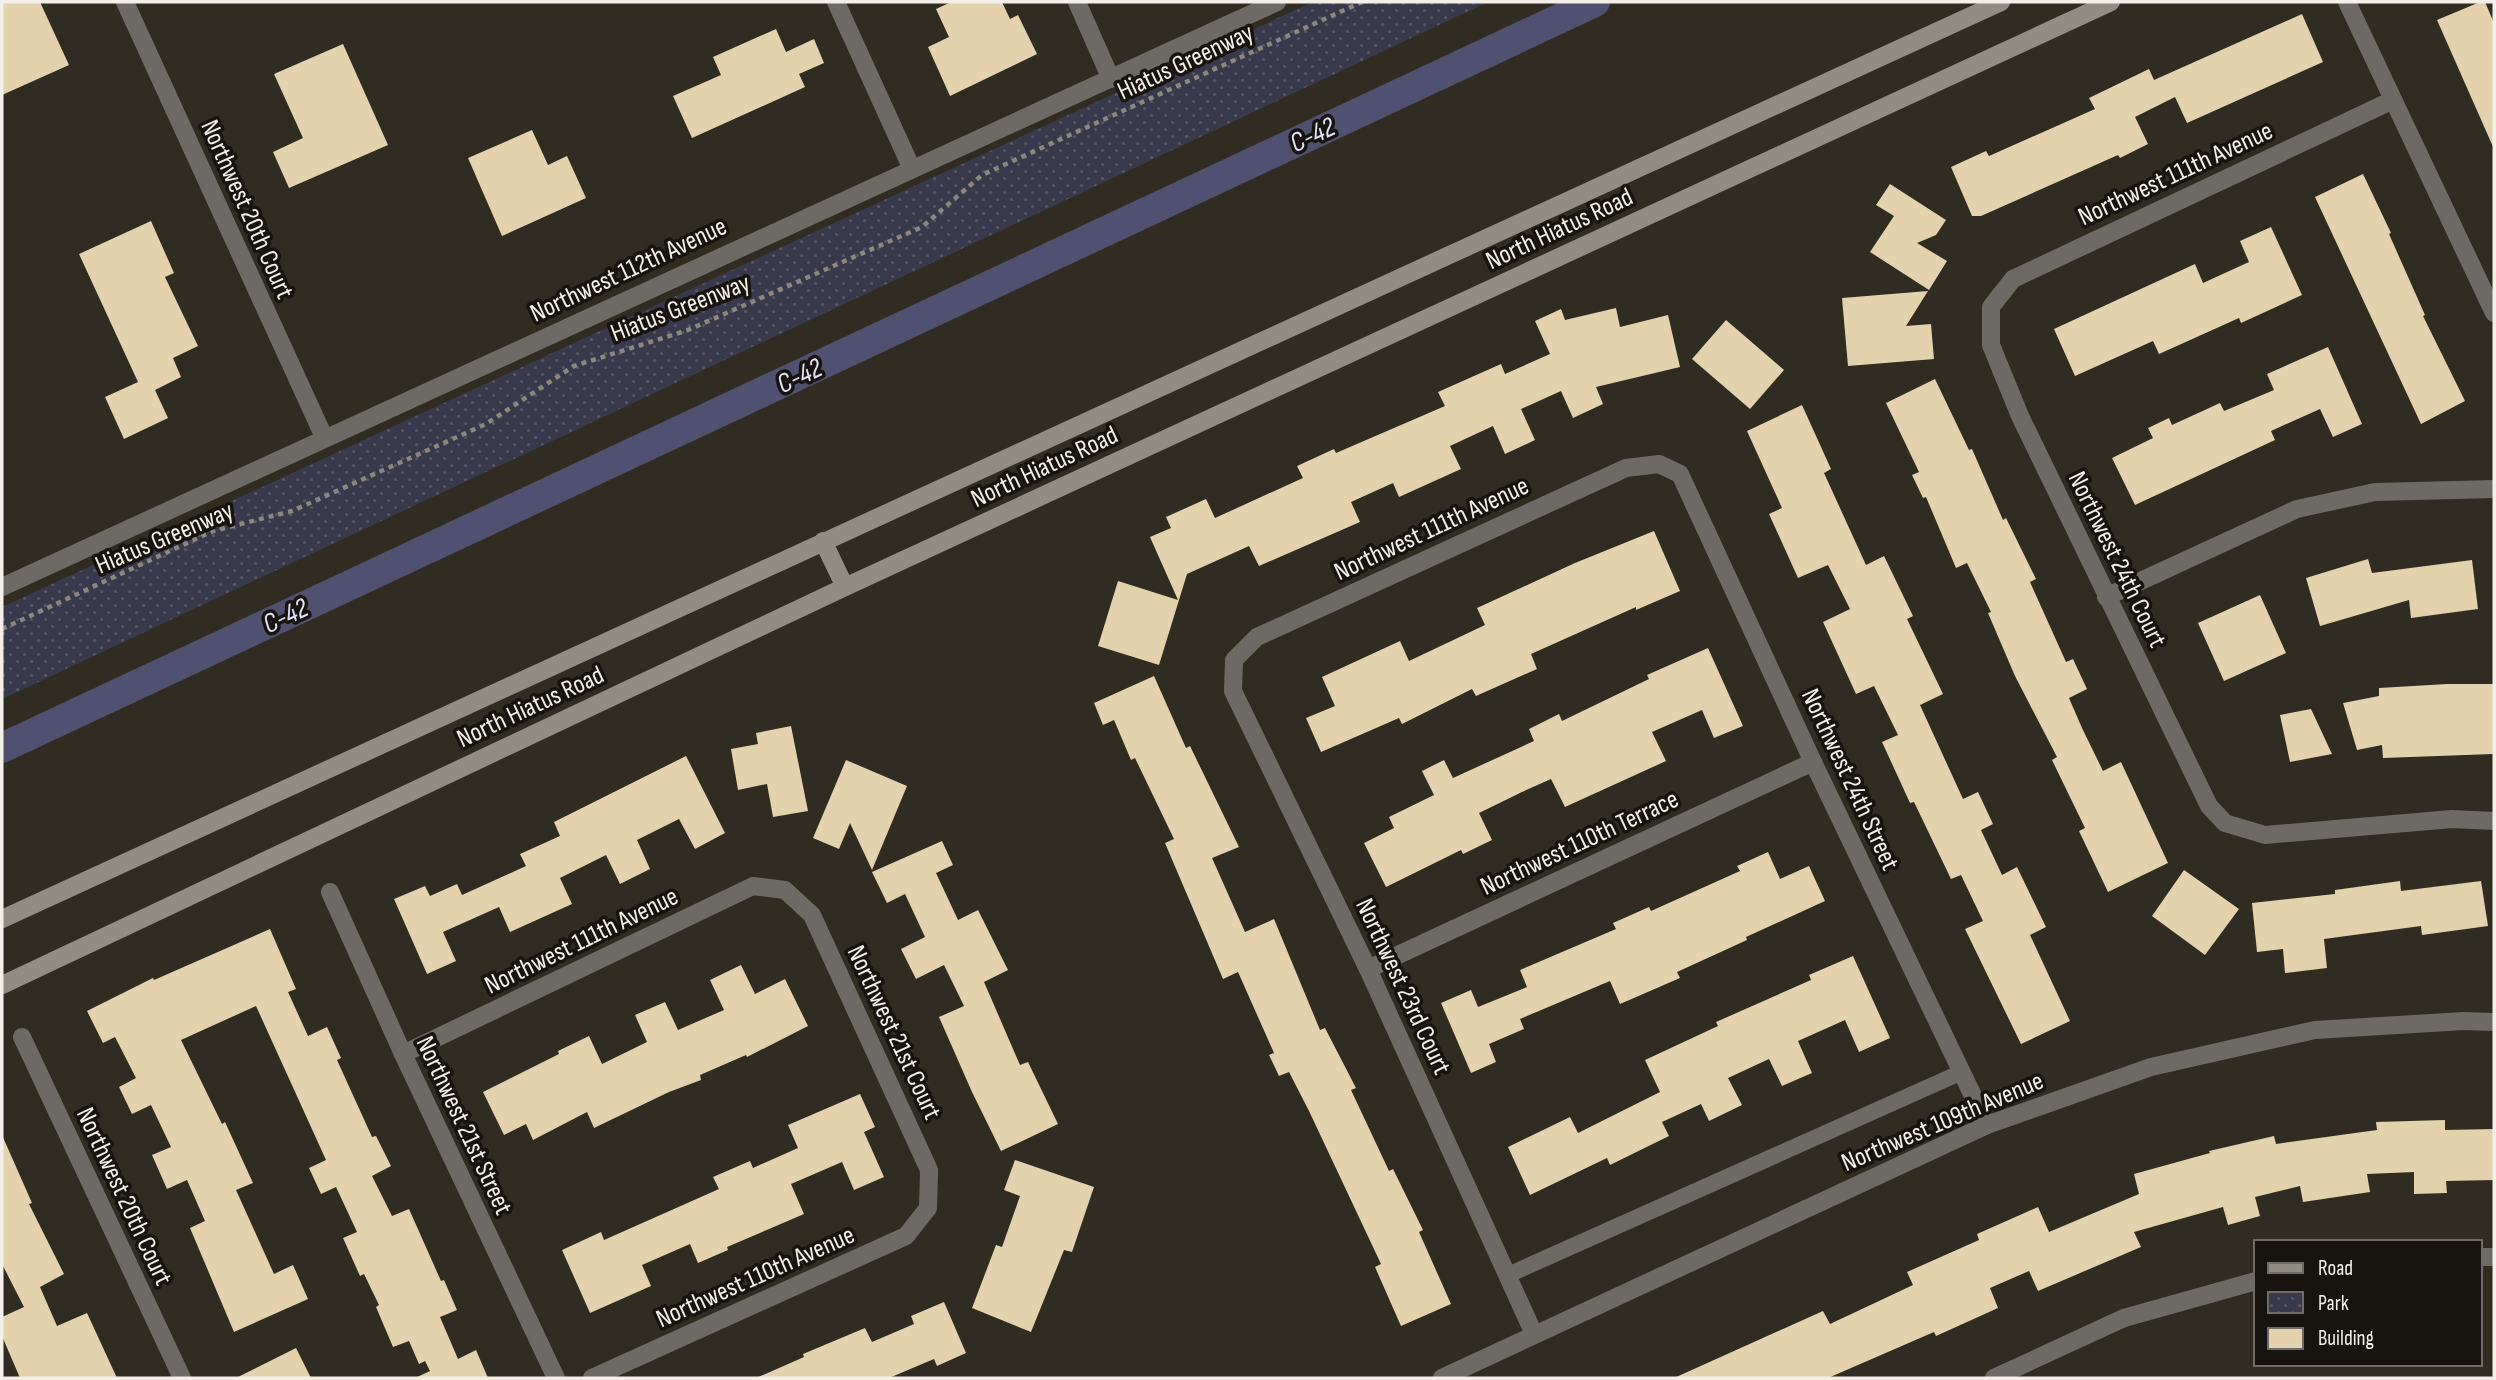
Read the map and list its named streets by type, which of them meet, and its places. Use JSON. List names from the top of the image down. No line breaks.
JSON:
{"streets":{"main road":["North Hiatus Road"],"street":["Northwest 111th Avenue","Northwest 20th Court","Northwest 112th Avenue","Northwest 24th Court","Northwest 24th Street","Northwest 110th Terrace","Northwest 23rd Court","Northwest 21st Court","Northwest 109th Avenue","Northwest 21st Street","Northwest 110th Avenue"],"path":["Hiatus Greenway"]},"crossings":[["Northwest 111th Avenue","Northwest 24th Court"],["Northwest 111th Avenue","Northwest 24th Street"],["Northwest 111th Avenue","Northwest 23rd Court"],["Northwest 111th Avenue","Northwest 21st Court"],["Northwest 111th Avenue","Northwest 21st Street"],["Northwest 20th Court","Northwest 112th Avenue"],["Northwest 24th Street","Northwest 110th Terrace"],["Northwest 24th Street","Northwest 109th Avenue"],["Northwest 110th Terrace","Northwest 23rd Court"],["Northwest 23rd Court","Northwest 109th Avenue"],["Northwest 21st Court","Northwest 110th Avenue"]],"water":["C-42"],"legend":["Road","Park","Building"]}
